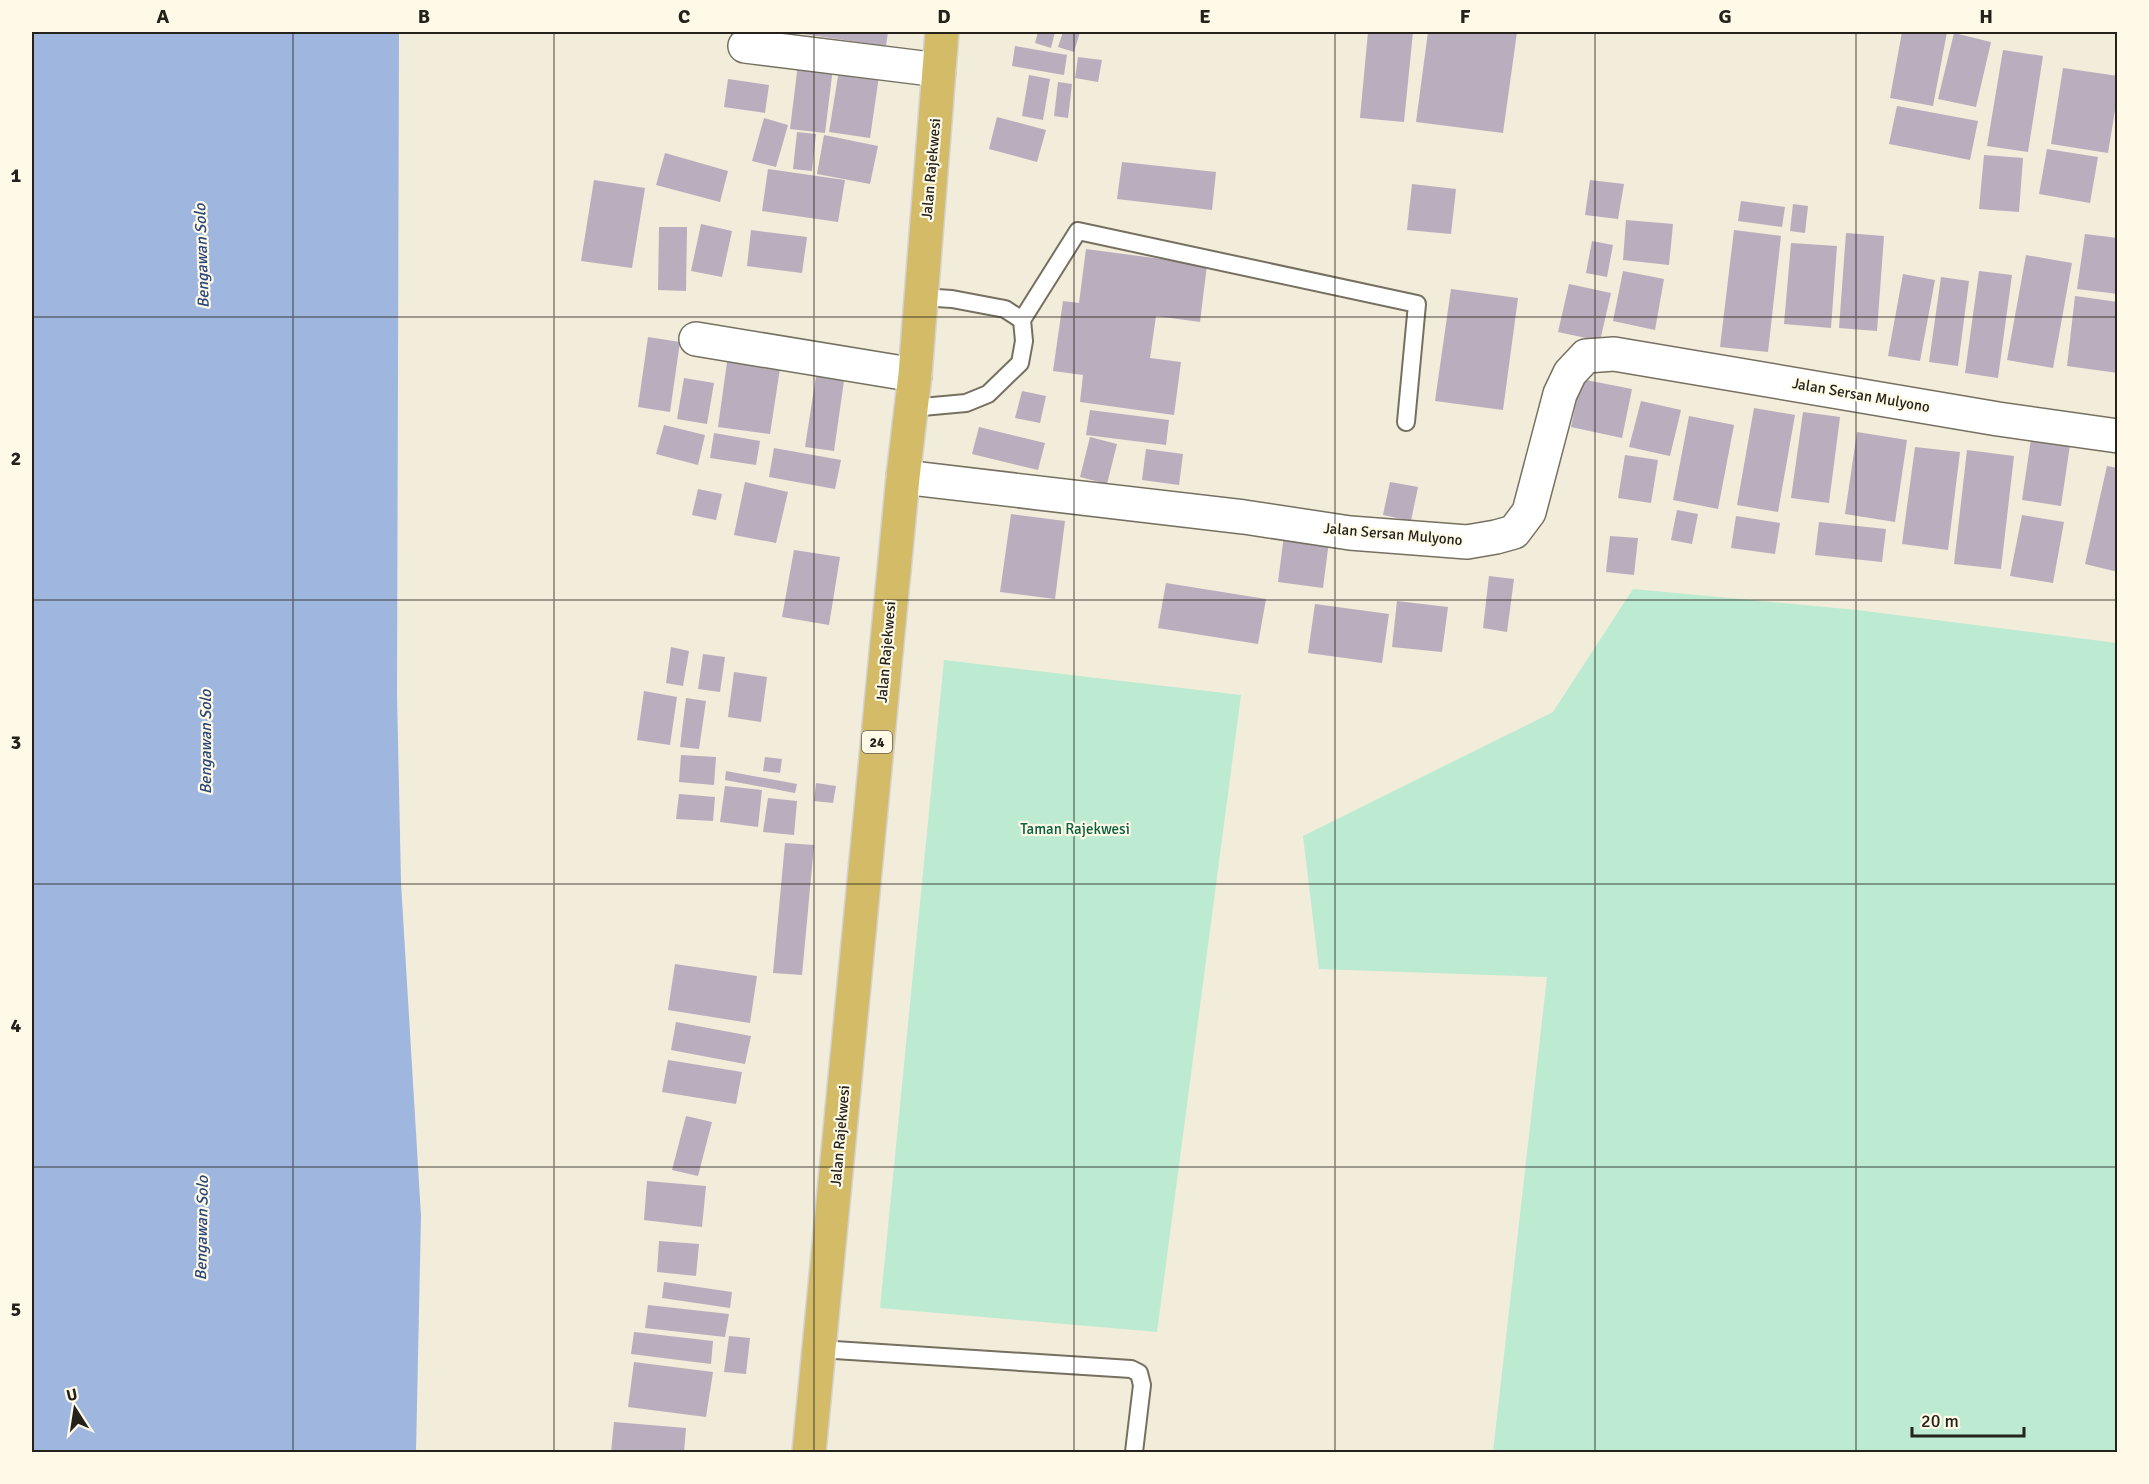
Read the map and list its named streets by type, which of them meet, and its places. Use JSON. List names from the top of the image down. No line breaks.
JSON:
{"streets":{"highway":["Jalan Rajekwesi","24"],"street":["Jalan Sersan Mulyono"]},"crossings":[["Jalan Rajekwesi","Jalan Sersan Mulyono"]],"water":["Bengawan Solo"],"parks":["Taman Rajekwesi"],"scale_bar":"20 m","north":"top","grid":{"columns":["A","B","C","D","E","F","G","H"],"rows":["1","2","3","4","5"]}}
